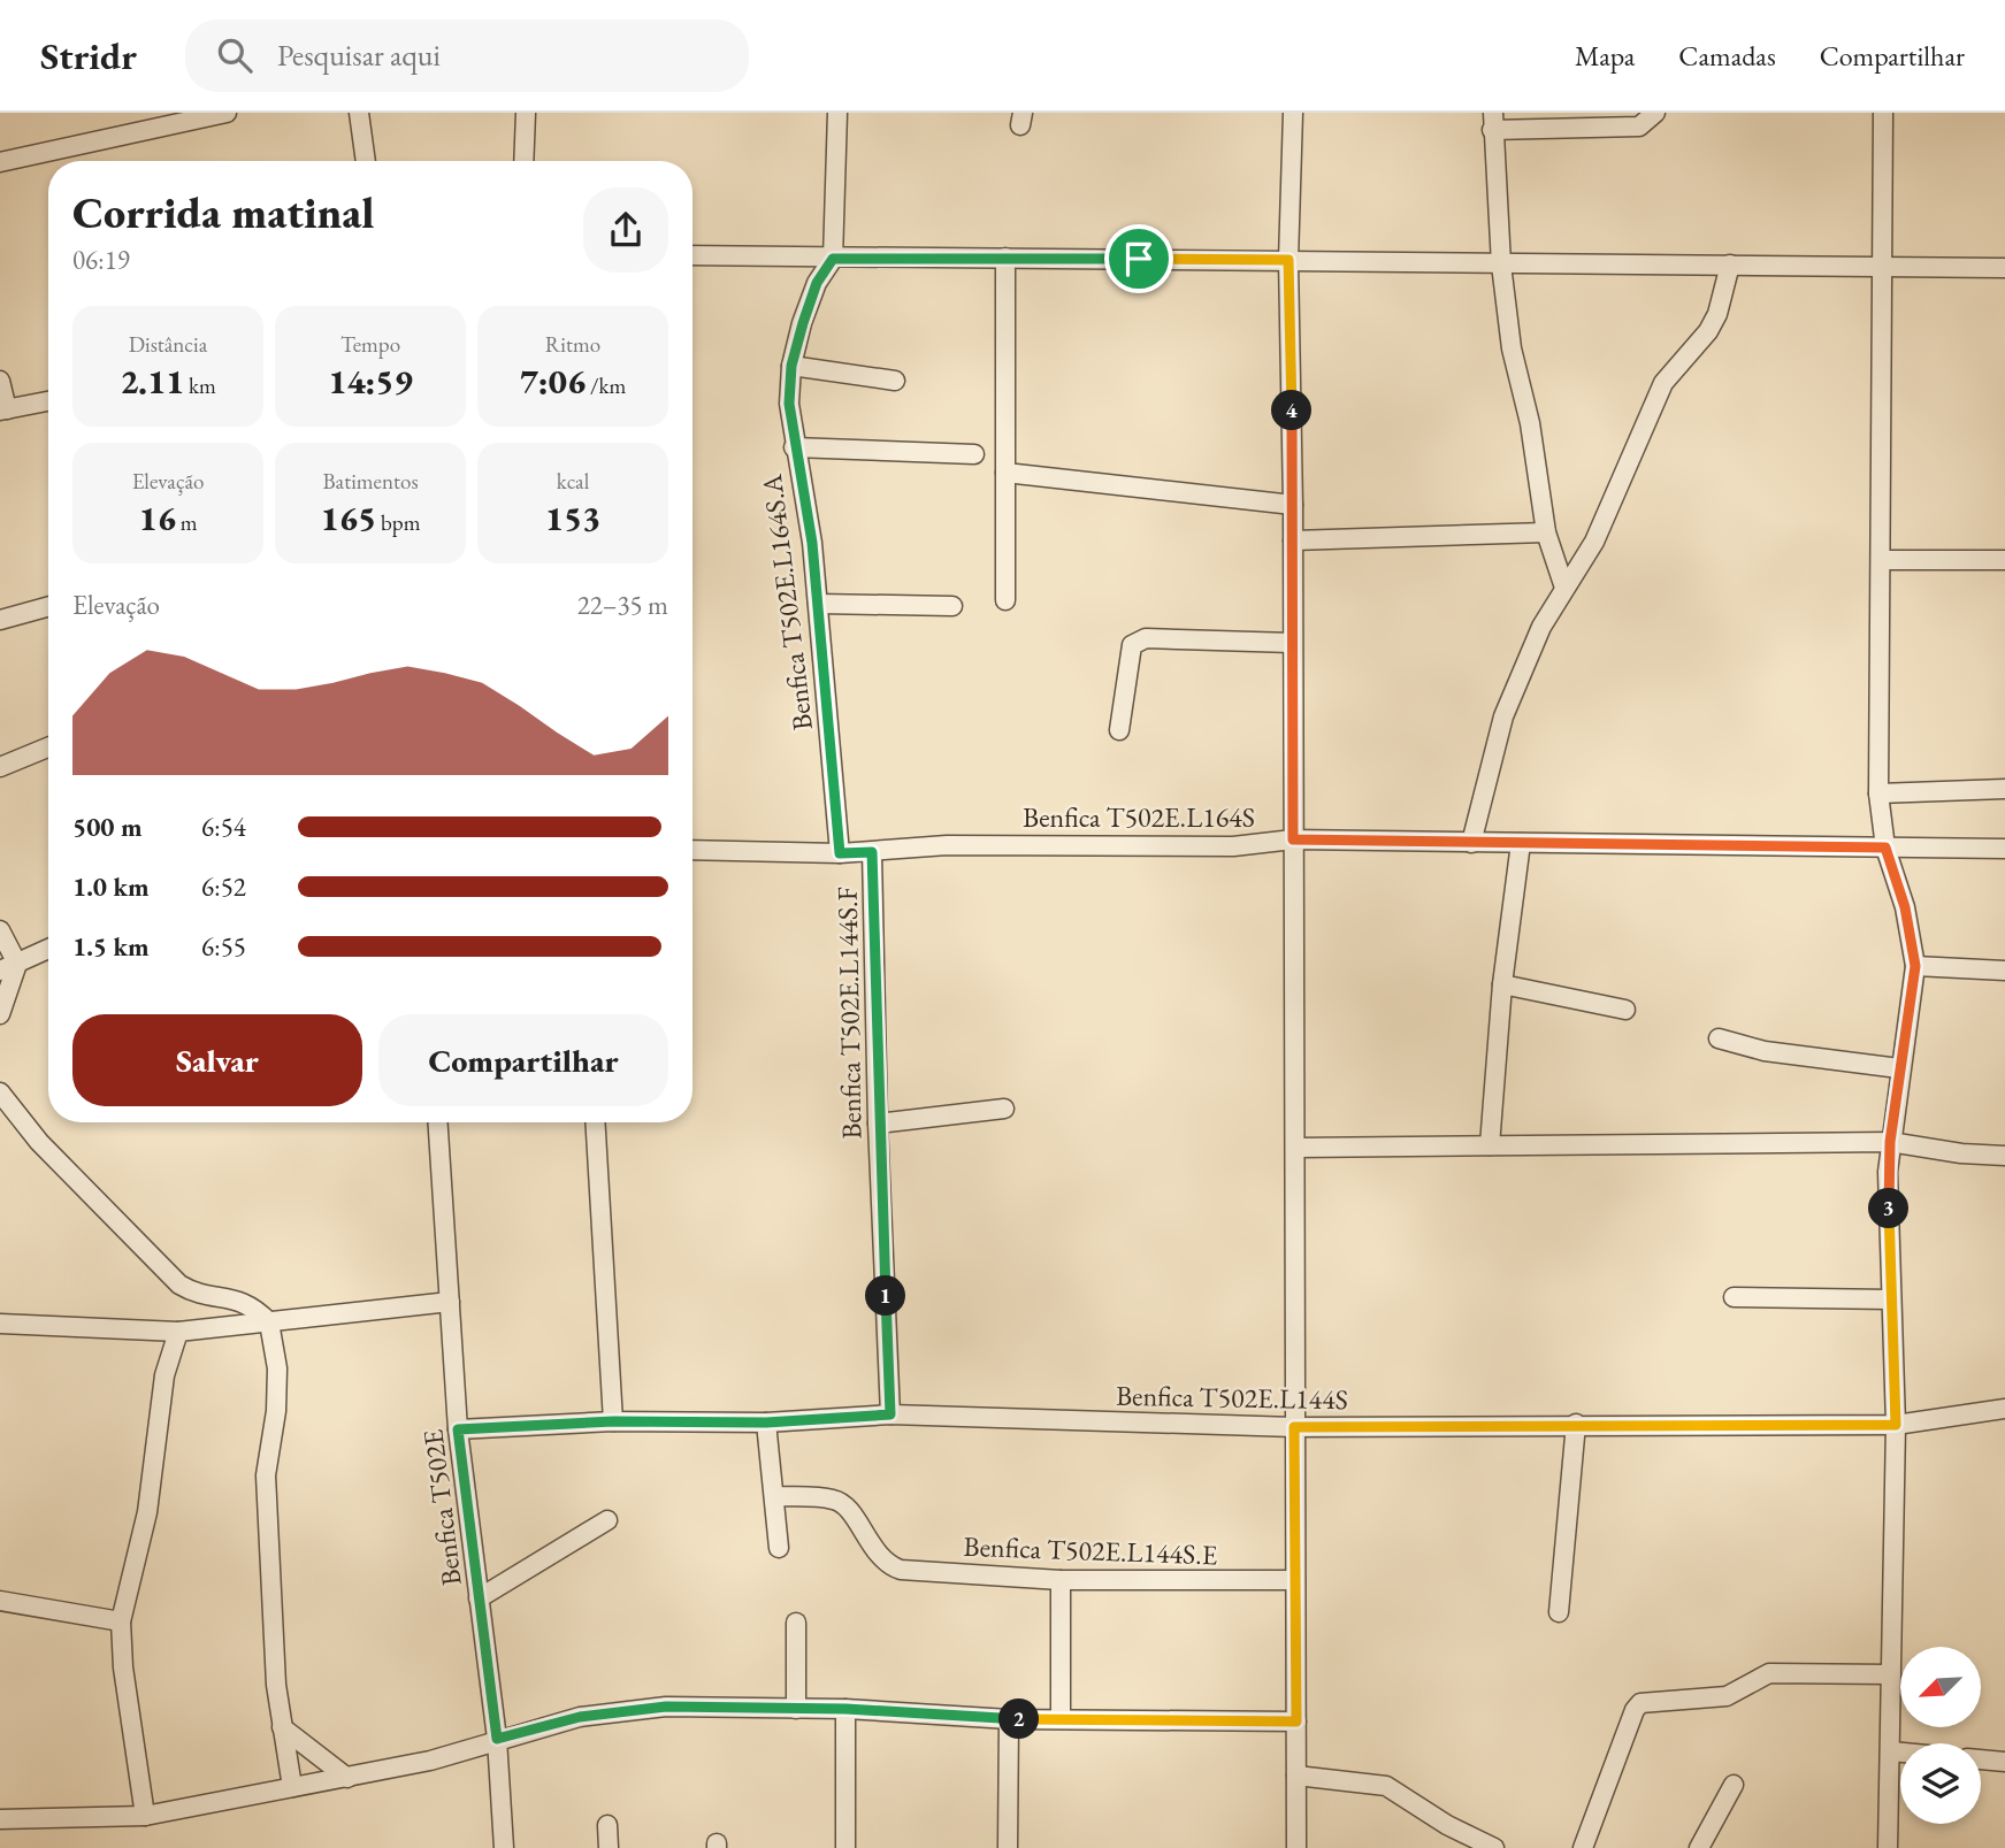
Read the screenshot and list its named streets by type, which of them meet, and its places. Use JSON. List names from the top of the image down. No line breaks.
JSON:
{"streets":{"street":["Benfica T502E.L164S.A","Benfica T502E.L164S","Benfica T502E.L144S.F","Benfica T502E.L144S","Benfica T502E","Benfica T502E.L144S.E"]},"crossings":[["Benfica T502E.L164S.A","Benfica T502E.L164S"],["Benfica T502E.L164S","Benfica T502E.L144S.F"],["Benfica T502E.L144S.F","Benfica T502E.L144S"],["Benfica T502E.L144S","Benfica T502E"]],"north":"bottom left","page":{"header":"Stridr","search":"Pesquisar aqui","nav":["Mapa","Camadas","Compartilhar"],"heading":["Corrida matinal","06:19"],"stats":[["Distância","2.11 km"],["Tempo","14:59"],["Ritmo","7:06 /km"],["Elevação","16 m"],["Batimentos","165 bpm"],["kcal","153"]],"pins":["4","3","1","2"],"chart":["Elevação","22–35 m"],"list":[{"name":"500 m","note":"6:54"},{"name":"1.0 km","note":"6:52"},{"name":"1.5 km","note":"6:55"}],"buttons":["Salvar","Compartilhar"]}}
